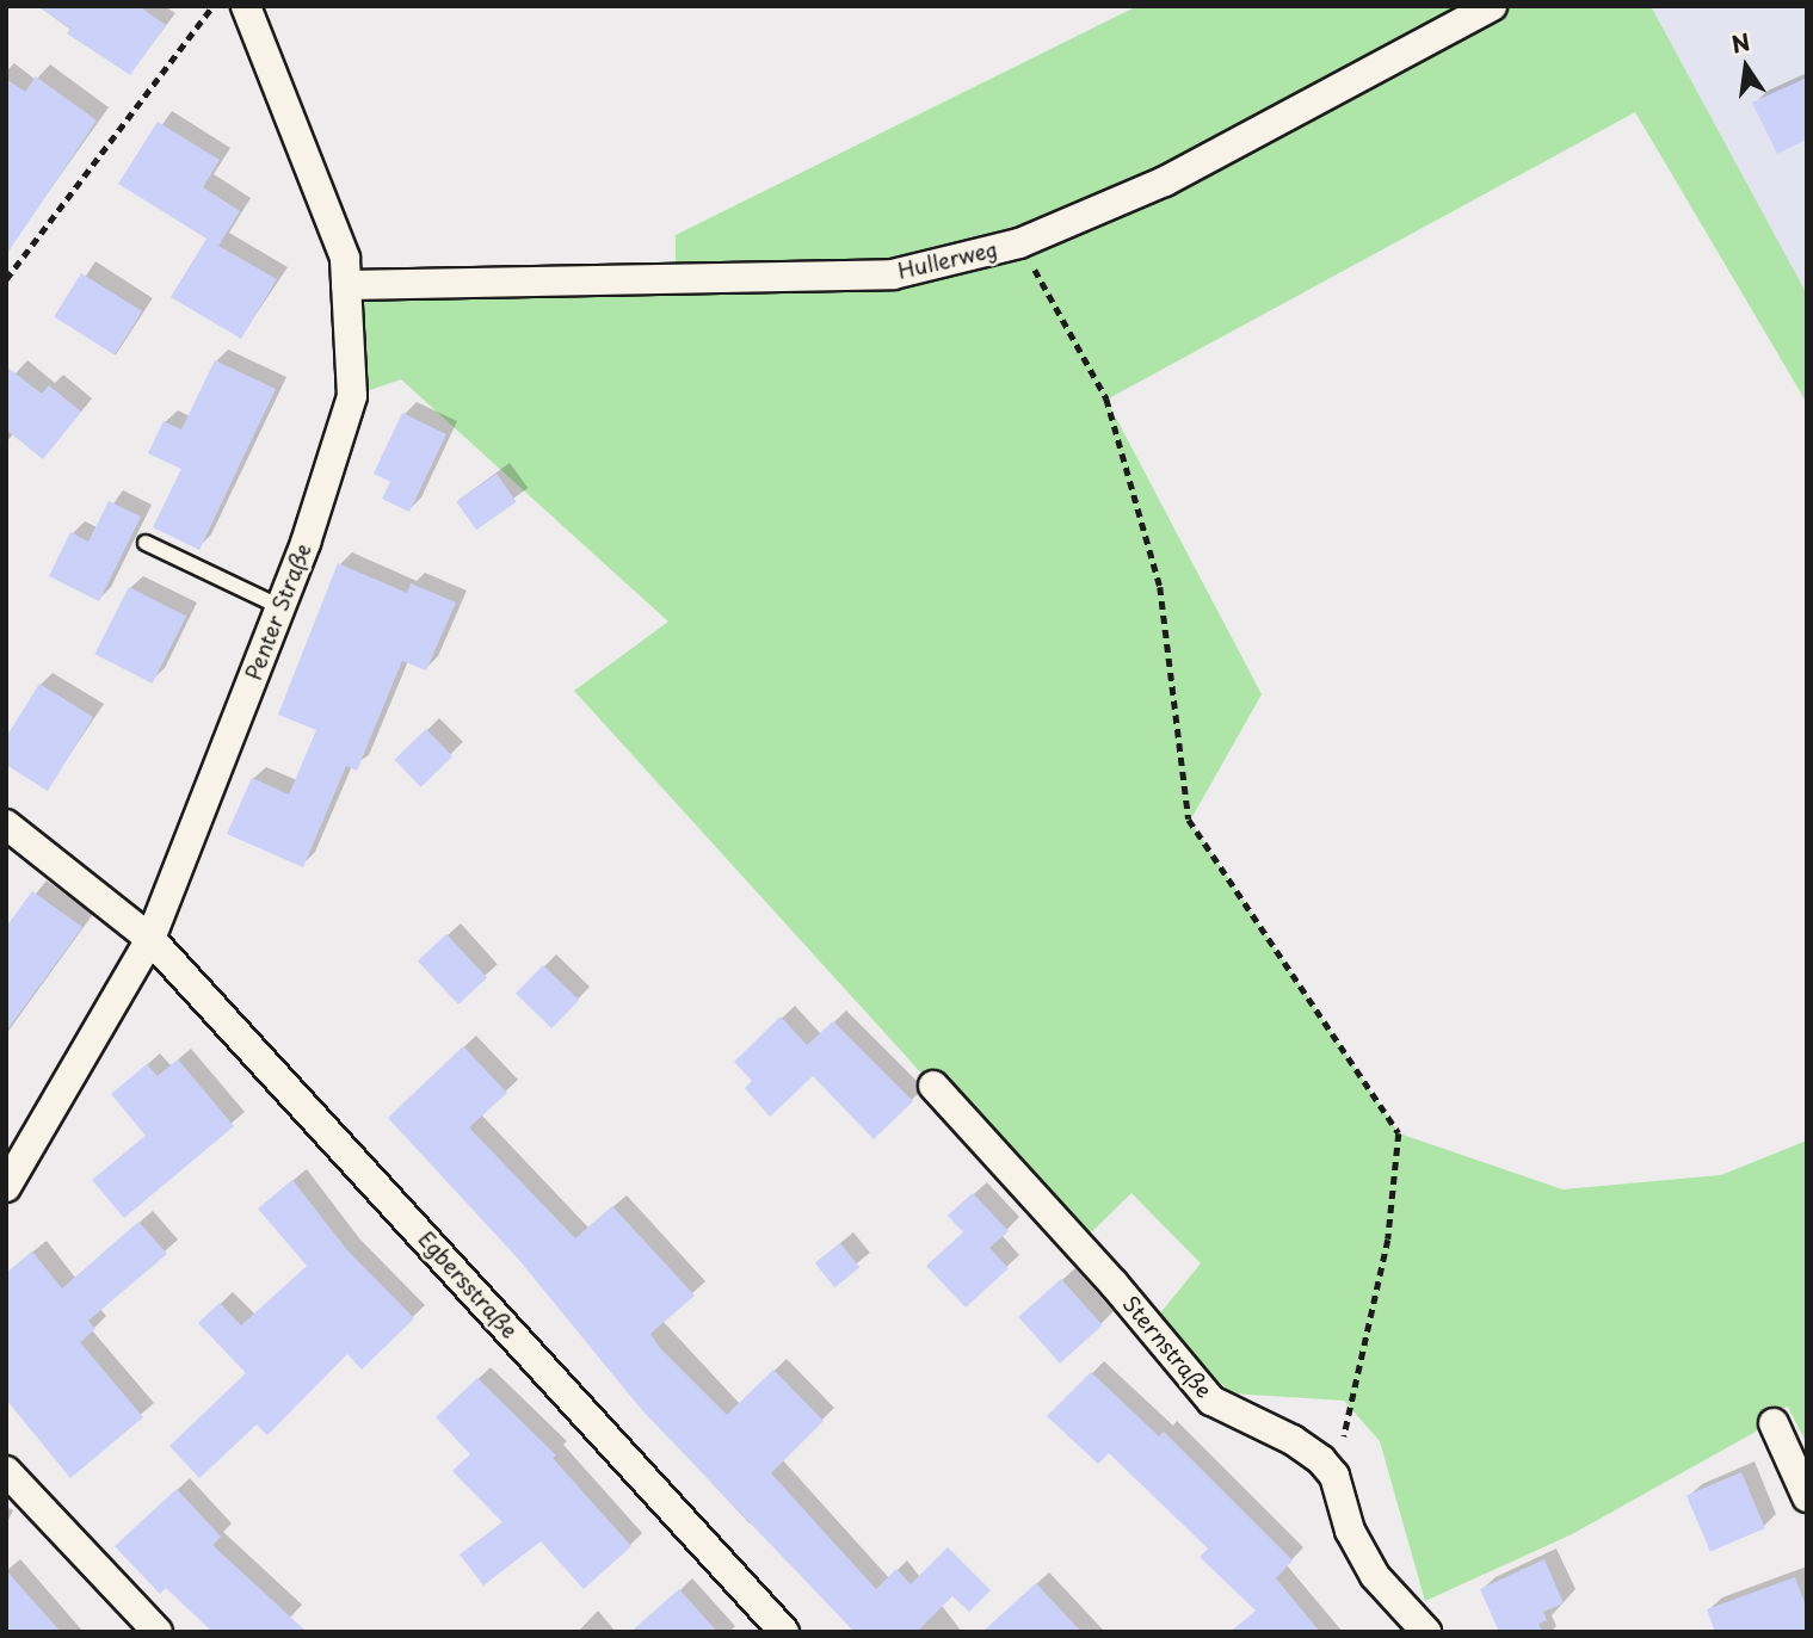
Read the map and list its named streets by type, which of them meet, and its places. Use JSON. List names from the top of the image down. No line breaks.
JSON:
{"streets":{"street":["Hullerweg","Penter Straße","Egbersstraße","Sternstraße"]},"crossings":[["Hullerweg","Penter Straße"],["Penter Straße","Egbersstraße"]],"north":"top"}
